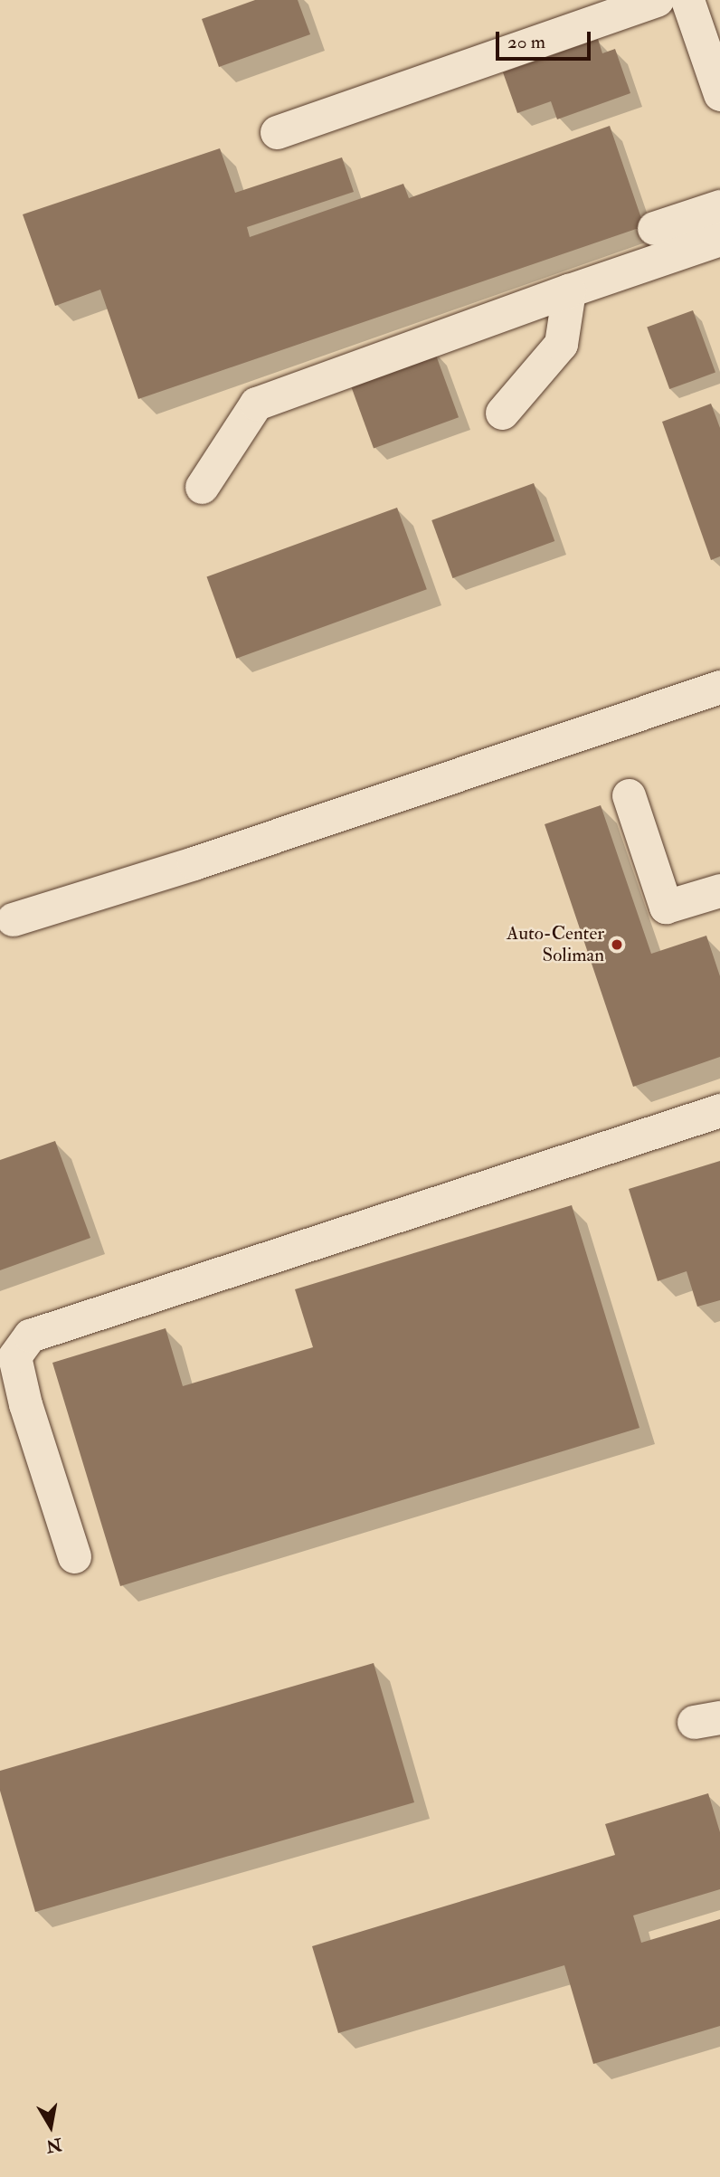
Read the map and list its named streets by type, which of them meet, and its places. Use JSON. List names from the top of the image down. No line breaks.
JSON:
{"places":["Auto-Center Soliman"],"scale_bar":"20 m","north":"bottom"}
